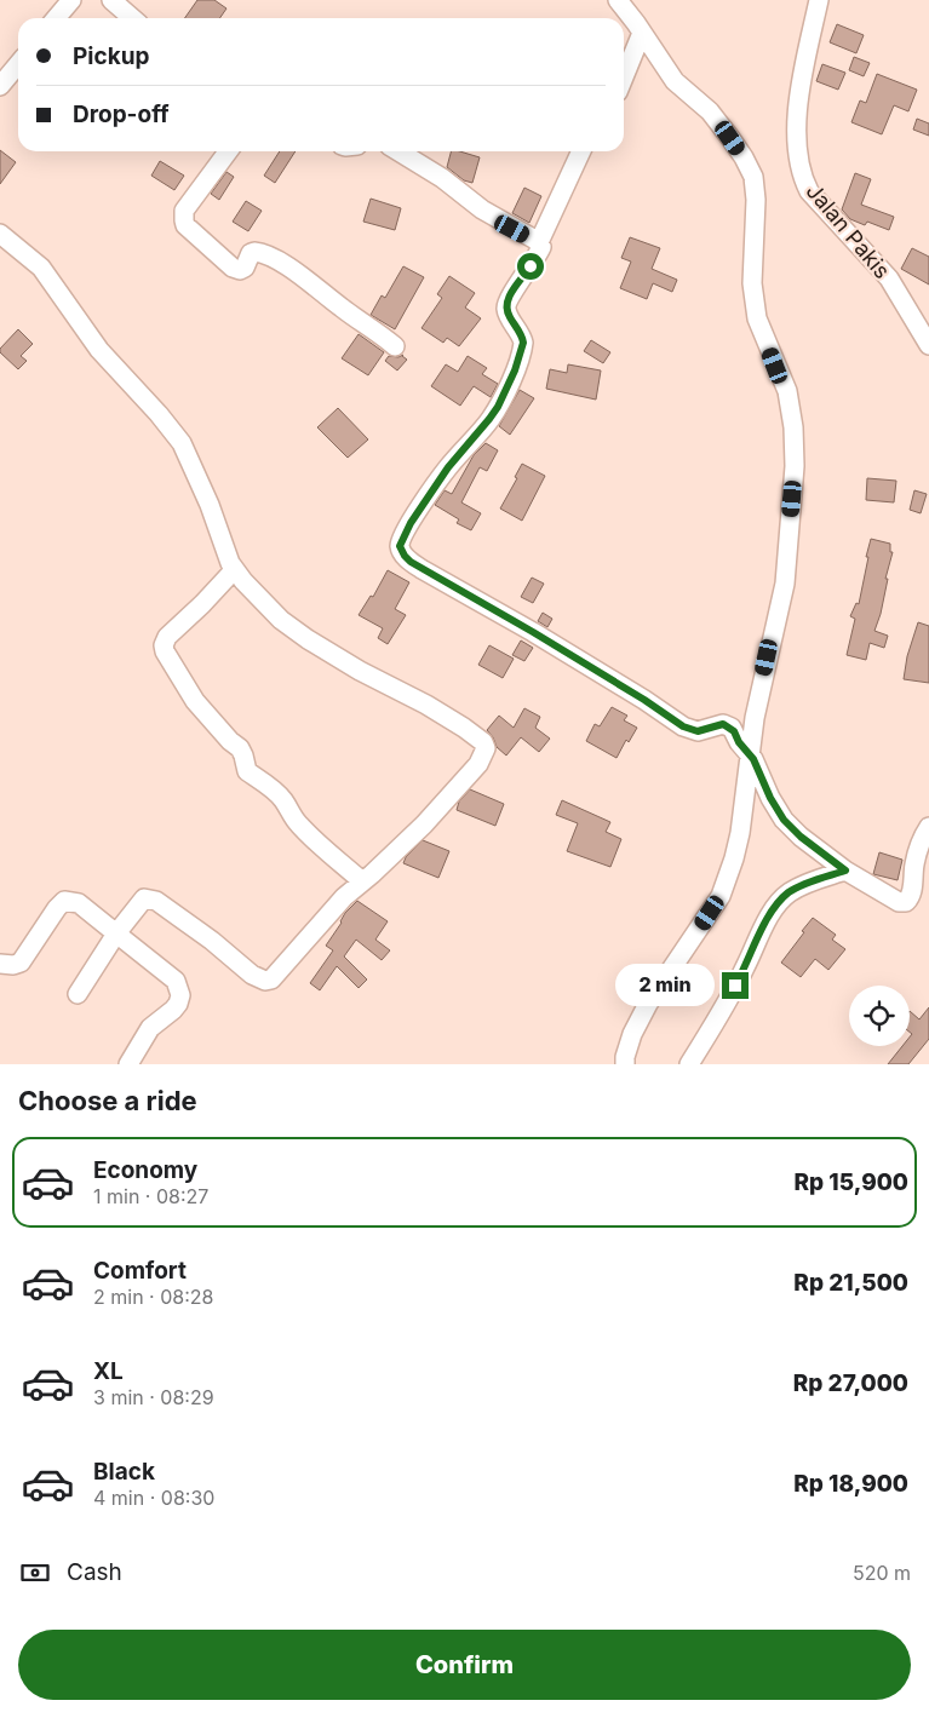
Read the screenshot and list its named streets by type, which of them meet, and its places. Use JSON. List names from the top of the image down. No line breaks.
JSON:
{"streets":{"street":["Jalan Pakis"]},"page":{"banner":["Pickup","Drop-off"],"bubble":"2 min","heading":"Choose a ride","list":[{"name":"Economy","note":"1 min · 08:27","value":"Rp 15,900"},{"name":"Comfort","note":"2 min · 08:28","value":"Rp 21,500"},{"name":"XL","note":"3 min · 08:29","value":"Rp 27,000"},{"name":"Black","note":"4 min · 08:30","value":"Rp 18,900"}],"pay":["Cash","520 m"],"buttons":"Confirm"}}
